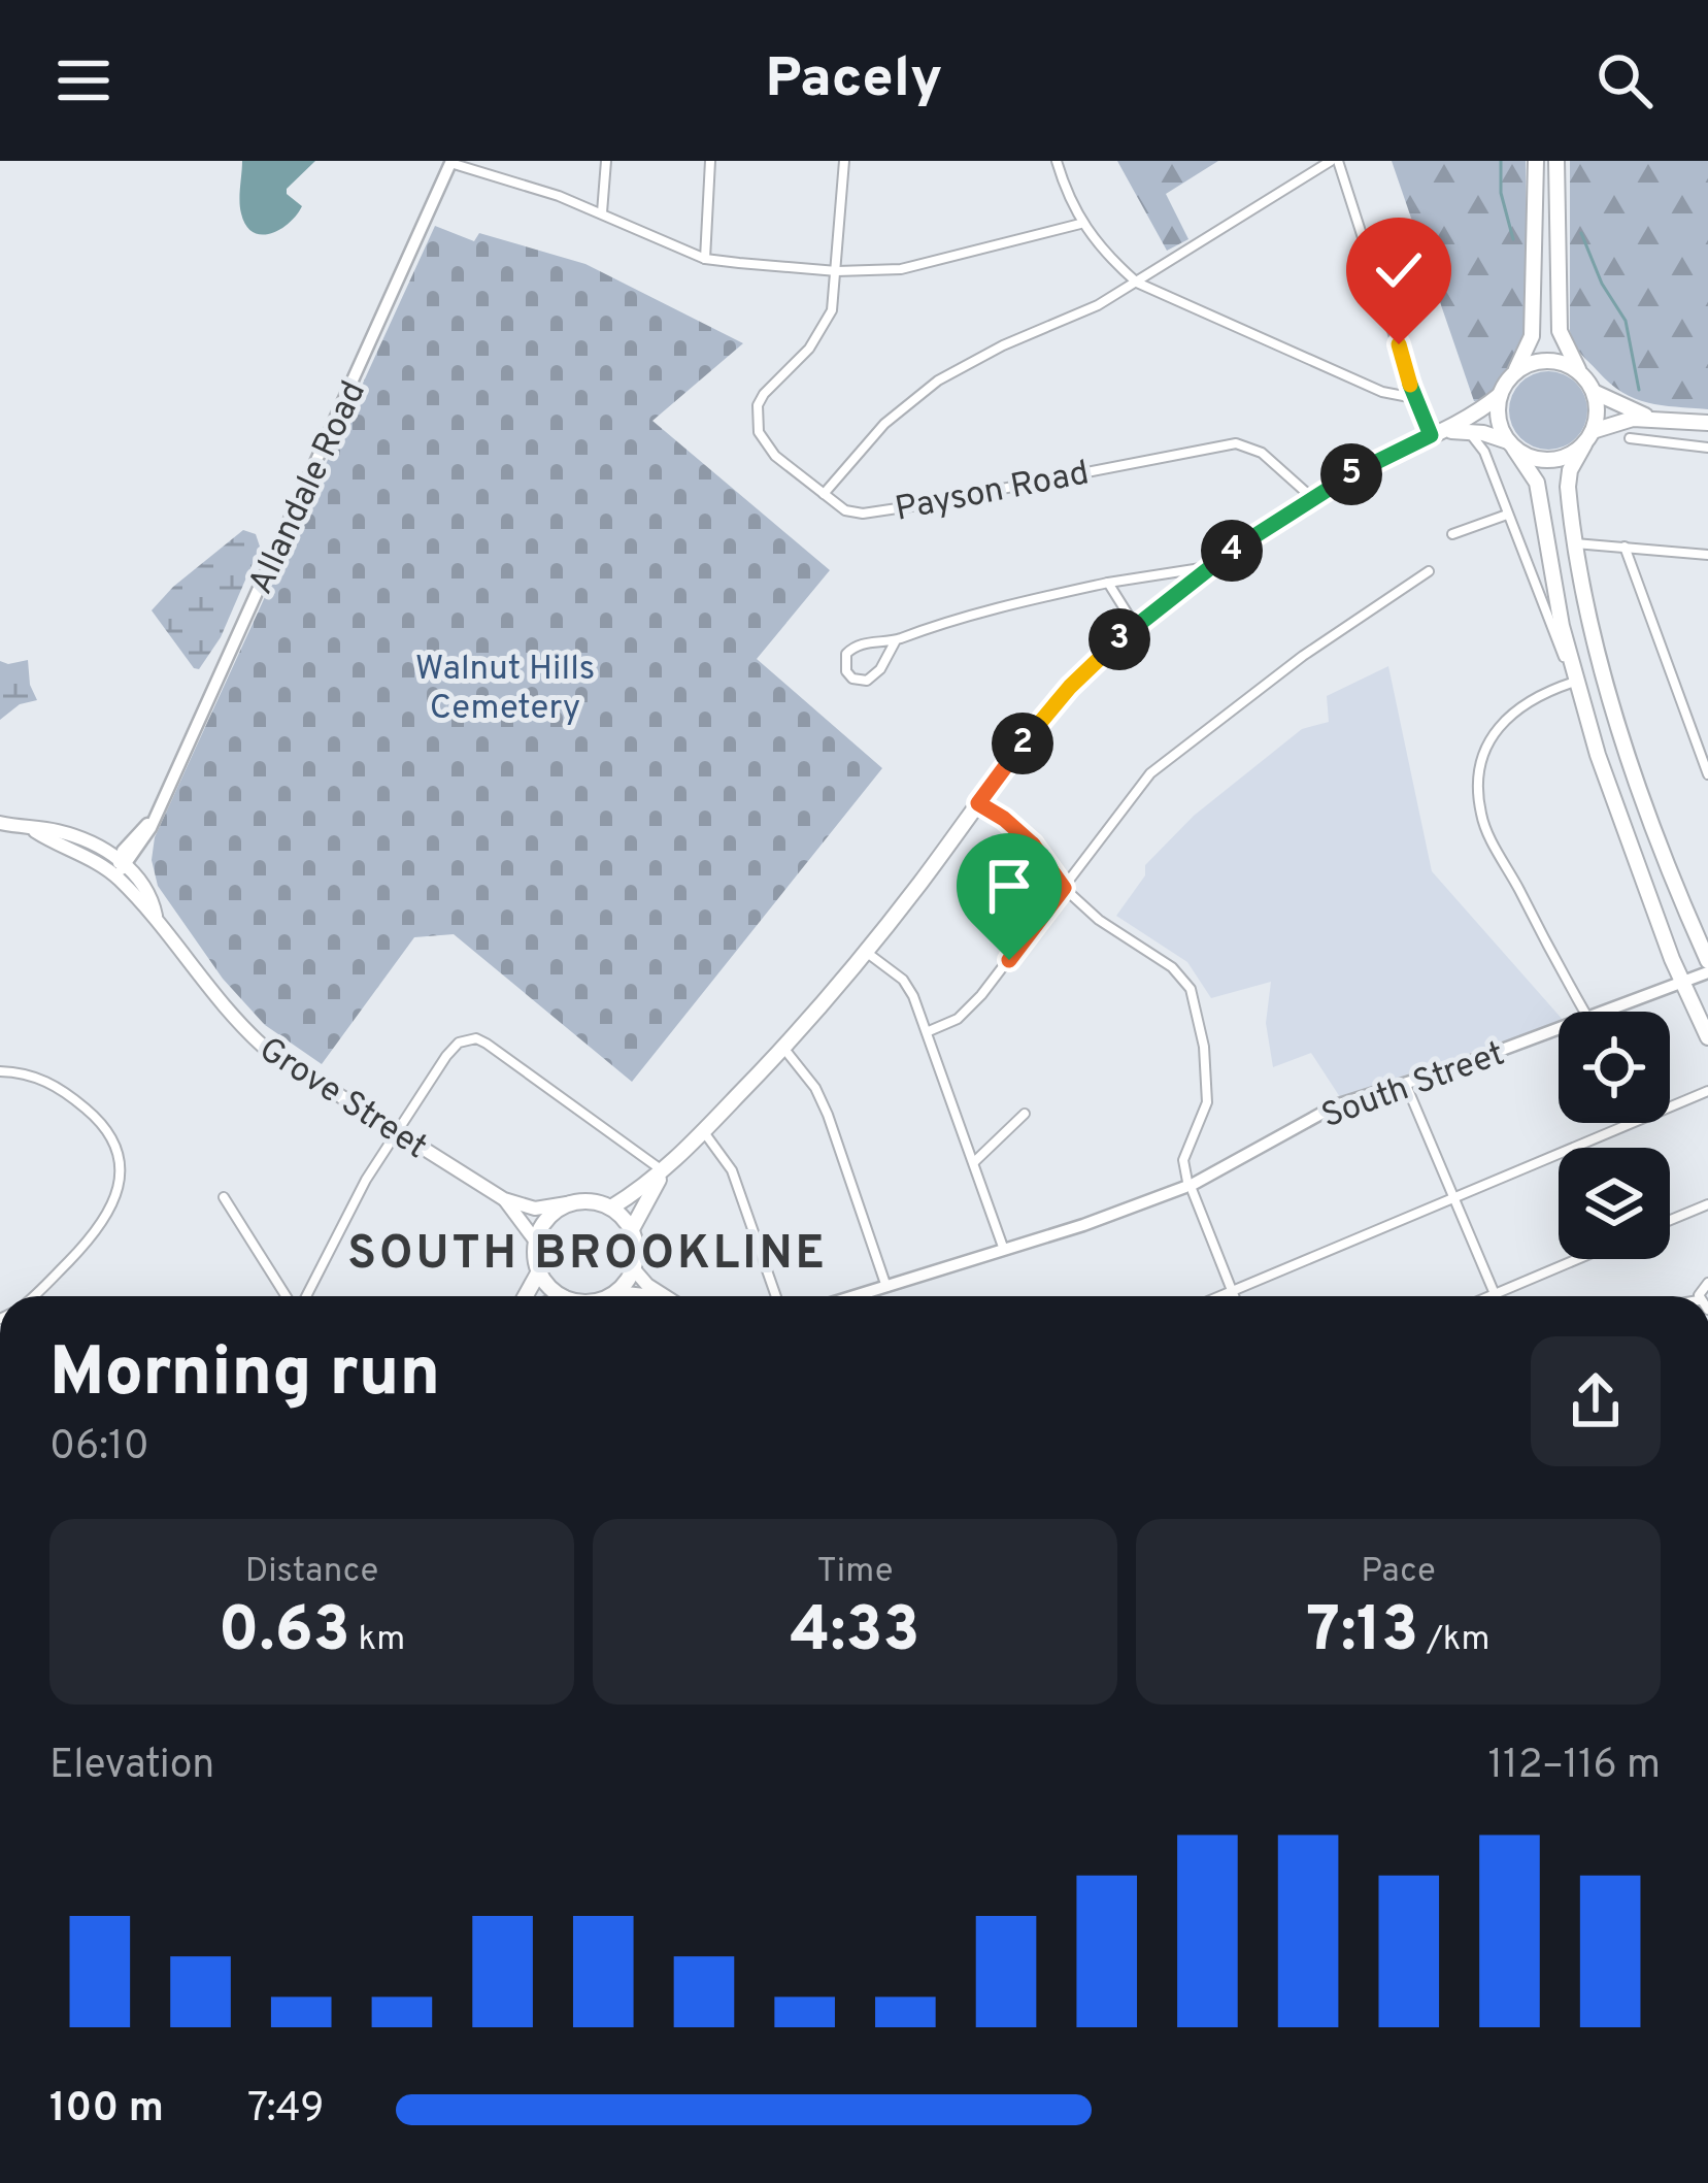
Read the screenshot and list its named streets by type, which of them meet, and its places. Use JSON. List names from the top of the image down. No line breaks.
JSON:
{"streets":{"main road":["Grove Street"],"street":["Allandale Road","Payson Road","South Street"]},"crossings":[["Allandale Road","Grove Street"]],"districts":["SOUTH BROOKLINE"],"parks":["Walnut Hills Cemetery"],"page":{"header":"Pacely","pins":["5","4","3","2"],"heading":["Morning run","06:10"],"stats":[["Distance","0.63 km"],["Time","4:33"],["Pace","7:13 /km"]],"chart":["Elevation","112–116 m"],"list":[{"name":"100 m","note":"7:49"}]}}
